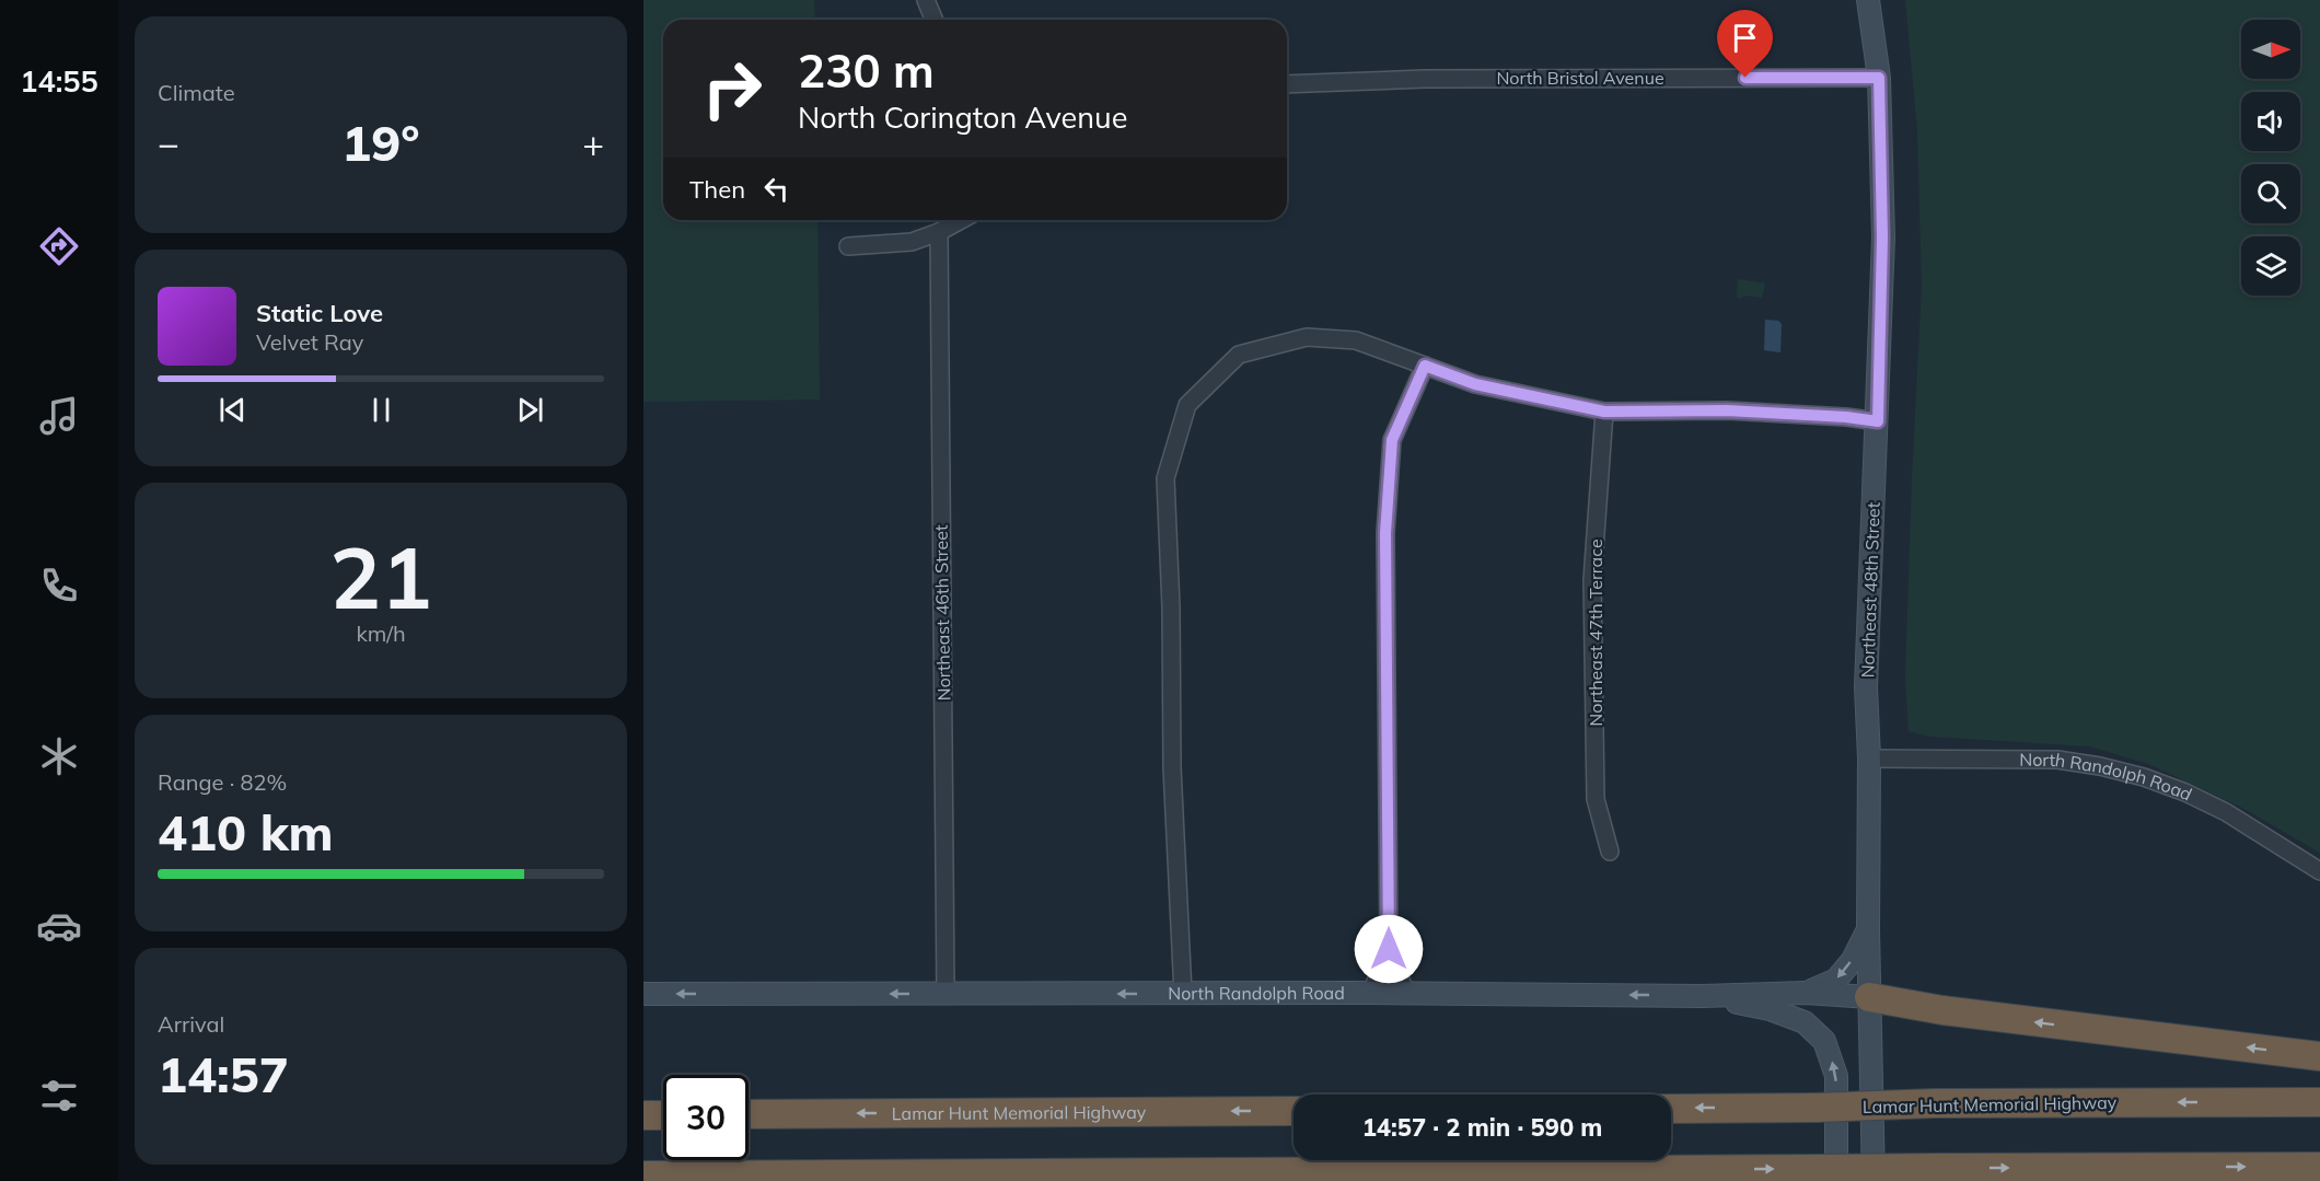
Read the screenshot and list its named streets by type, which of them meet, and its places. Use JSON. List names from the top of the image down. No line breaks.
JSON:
{"streets":{"highway":["Lamar Hunt Memorial Highway"],"main road":["Northeast 48th Street","North Randolph Road"],"street":["North Bristol Avenue","Northeast 46th Street","Northeast 47th Terrace"]},"crossings":[["North Bristol Avenue","Northeast 48th Street"],["Northeast 48th Street","North Randolph Road"],["Northeast 46th Street","North Randolph Road"]],"one_way":["North Randolph Road"],"north":"right","page":{"tabs":"14:55","tile":["Climate",["21","km/h"],["Range · 82%","410 km"],["Arrival","14:57"]],"turn":["230 m","North Corington Avenue"],"heat":["−","19°","+"],"then":"Then","song":["Static Love","Velvet Ray"],"limit":"30","trip":"14:57 · 2 min · 590 m"}}
